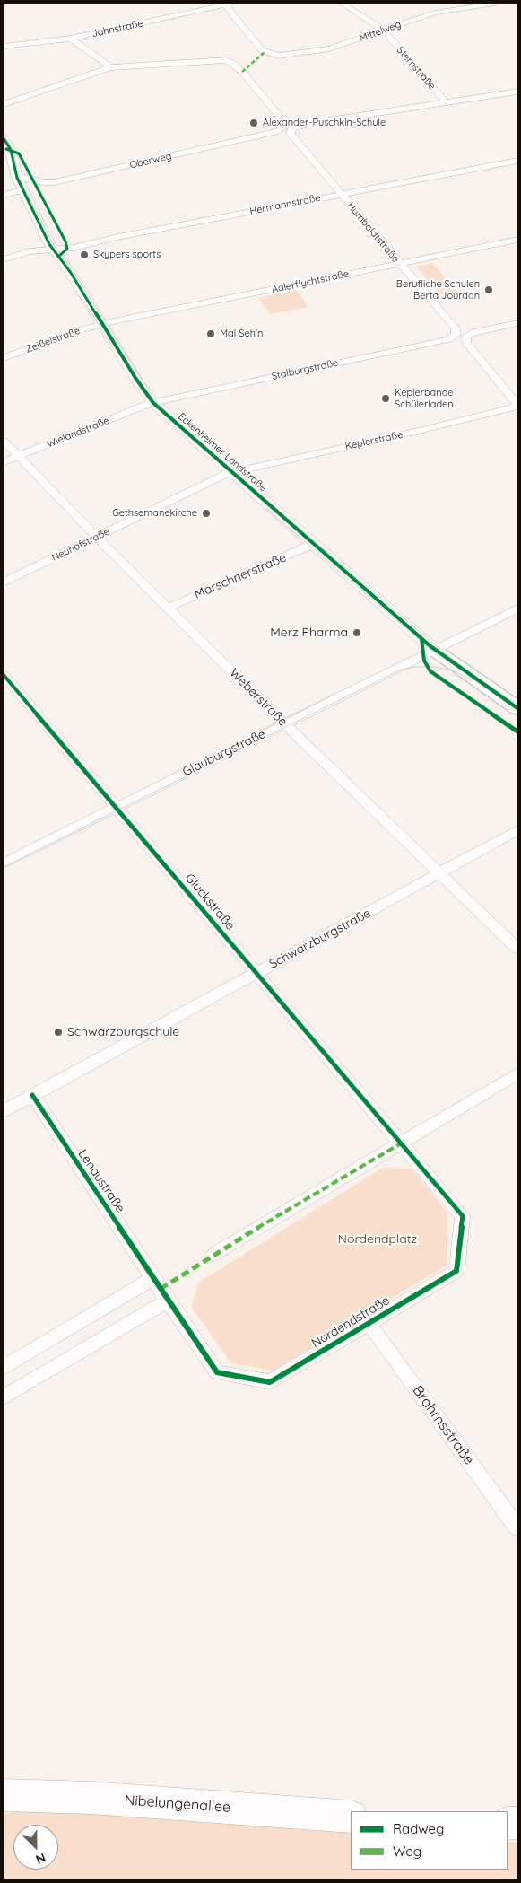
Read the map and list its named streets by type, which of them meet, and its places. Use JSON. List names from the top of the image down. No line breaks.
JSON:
{"streets":{"main road":["Eckenheimer Landstraße","Nibelungenallee"],"street":["Jahnstraße","Mittelweg","Sternstraße","Oberweg","Hermannstraße","Humboldtstraße","Adlerflychtstraße","Zeißelstraße","Stalburgstraße","Wielandstraße","Keplerstraße","Neuhofstraße","Marschnerstraße","Weberstraße","Glauburgstraße","Gluckstraße","Schwarzburgstraße","Lenaustraße","Nordendstraße","Brahmsstraße"]},"crossings":[["Jahnstraße","Mittelweg"],["Mittelweg","Sternstraße"],["Sternstraße","Oberweg"],["Oberweg","Humboldtstraße"],["Oberweg","Eckenheimer Landstraße"],["Hermannstraße","Humboldtstraße"],["Hermannstraße","Eckenheimer Landstraße"],["Humboldtstraße","Adlerflychtstraße"],["Humboldtstraße","Stalburgstraße"],["Humboldtstraße","Keplerstraße"],["Adlerflychtstraße","Zeißelstraße"],["Adlerflychtstraße","Eckenheimer Landstraße"],["Zeißelstraße","Eckenheimer Landstraße"],["Stalburgstraße","Wielandstraße"],["Stalburgstraße","Eckenheimer Landstraße"],["Wielandstraße","Eckenheimer Landstraße"],["Wielandstraße","Weberstraße"],["Keplerstraße","Eckenheimer Landstraße"],["Keplerstraße","Neuhofstraße"],["Eckenheimer Landstraße","Neuhofstraße"],["Eckenheimer Landstraße","Marschnerstraße"],["Eckenheimer Landstraße","Glauburgstraße"],["Neuhofstraße","Weberstraße"],["Marschnerstraße","Weberstraße"],["Weberstraße","Glauburgstraße"],["Weberstraße","Schwarzburgstraße"],["Glauburgstraße","Gluckstraße"],["Gluckstraße","Schwarzburgstraße"],["Gluckstraße","Nordendstraße"],["Schwarzburgstraße","Lenaustraße"],["Lenaustraße","Nordendstraße"],["Nordendstraße","Brahmsstraße"]],"parks":["Nordendplatz"],"places":["Alexander-Puschkin-Schule","Skypers sports","Berufliche Schulen Berta Jourdan","Mal Seh'n","Keplerbande Schülerladen","Gethsemanekirche","Merz Pharma","Schwarzburgschule"],"legend":["Radweg","Weg"],"north":"bottom right"}
